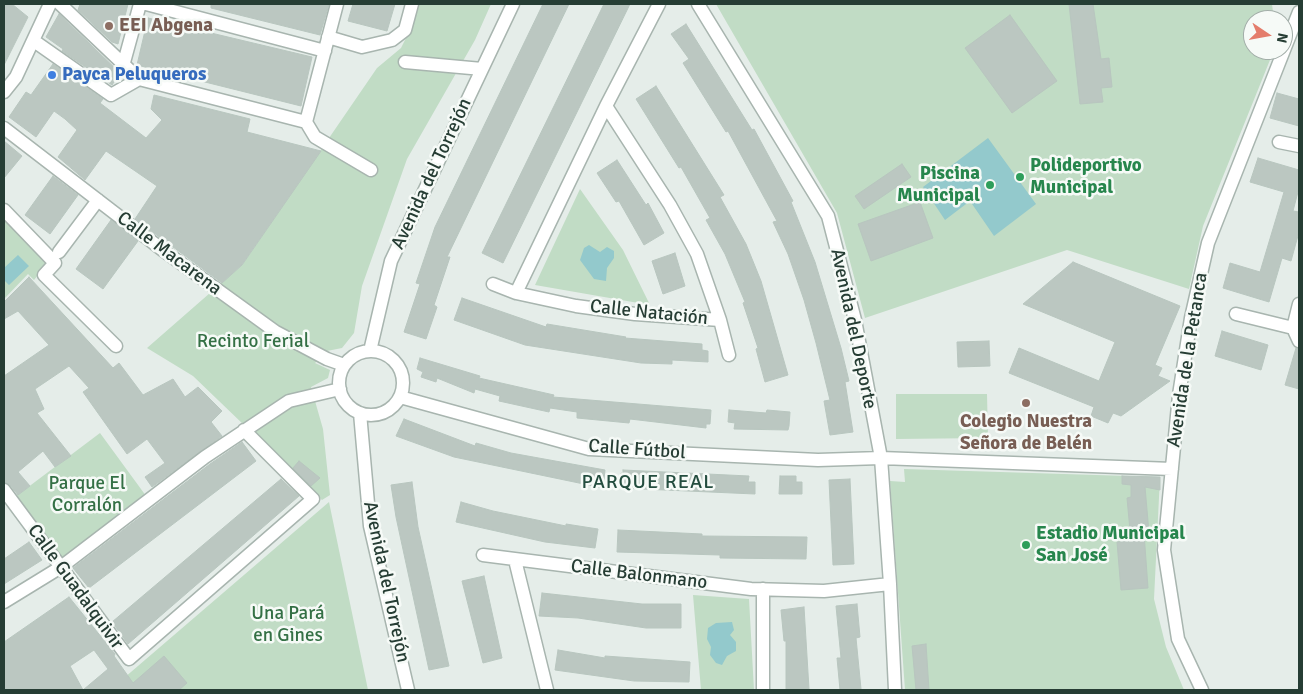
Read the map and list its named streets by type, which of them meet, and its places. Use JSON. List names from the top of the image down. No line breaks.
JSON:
{"streets":{"street":["Avenida del Torrejón","Calle Macarena","Calle Natación","Avenida del Deporte","Avenida de la Petanca","Calle Fútbol","Calle Balonmano","Calle Guadalquivir"]},"crossings":[["Avenida del Torrejón","Calle Macarena"],["Avenida del Torrejón","Calle Fútbol"],["Calle Macarena","Calle Fútbol"],["Avenida del Deporte","Calle Fútbol"],["Avenida del Deporte","Calle Balonmano"],["Avenida de la Petanca","Calle Fútbol"]],"districts":["PARQUE REAL"],"parks":["Recinto Ferial","Parque El Corralón","Una Pará en Gines"],"places":["EEI Abgena","Payca Peluqueros","Polideportivo Municipal","Piscina Municipal","Colegio Nuestra Señora de Belén","Estadio Municipal San José"],"north":"right"}
